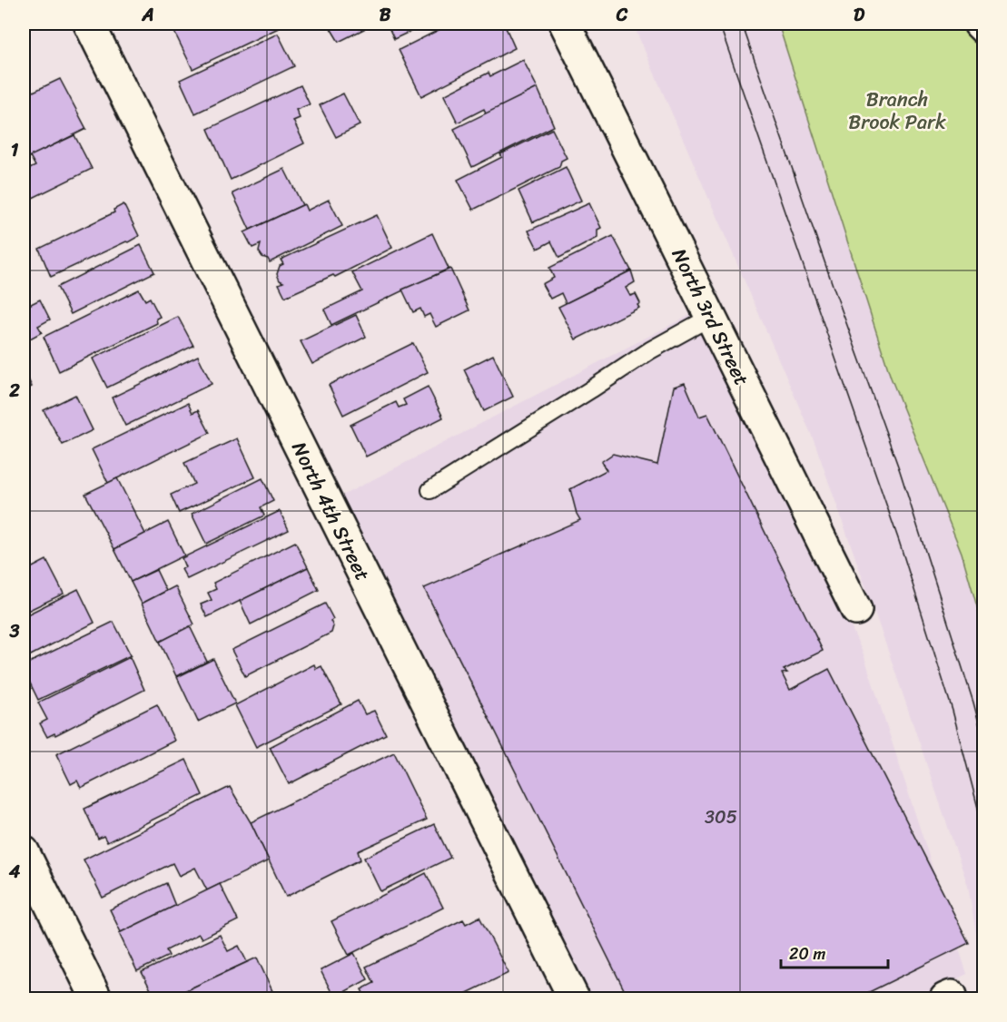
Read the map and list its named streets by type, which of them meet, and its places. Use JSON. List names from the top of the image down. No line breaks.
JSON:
{"streets":{"street":["North 3rd Street","North 4th Street"]},"parks":["Branch Brook Park"],"house_numbers":["305"],"scale_bar":"20 m","grid":{"columns":["A","B","C","D"],"rows":["1","2","3","4"]}}
